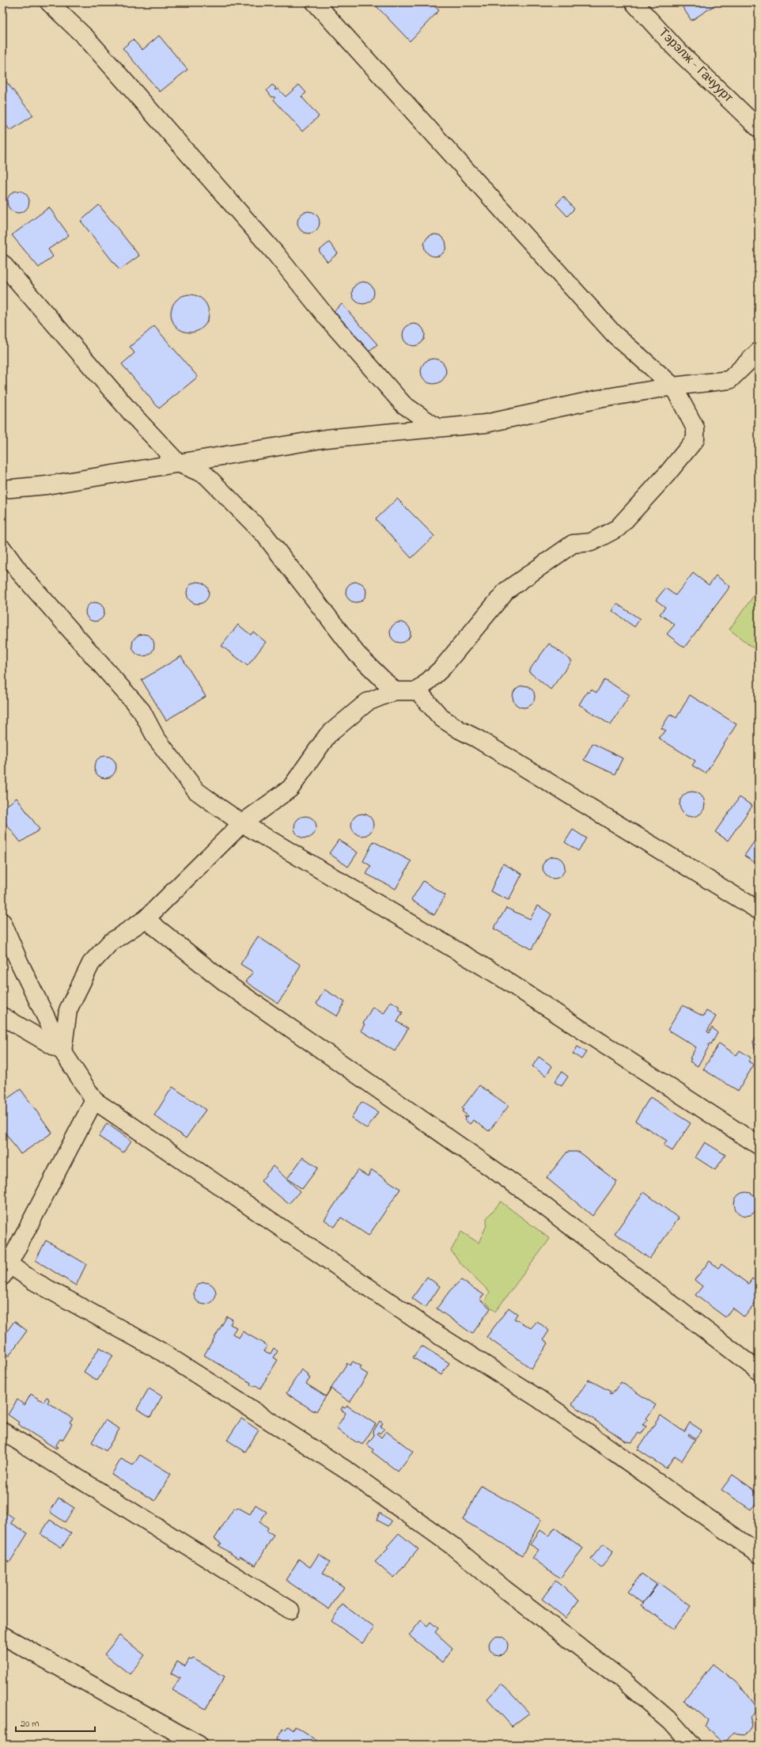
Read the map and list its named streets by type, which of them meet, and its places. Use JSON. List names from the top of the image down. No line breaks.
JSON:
{"streets":{"street":["Тэрэлж - Гачуурт"]},"scale_bar":"20 m"}
